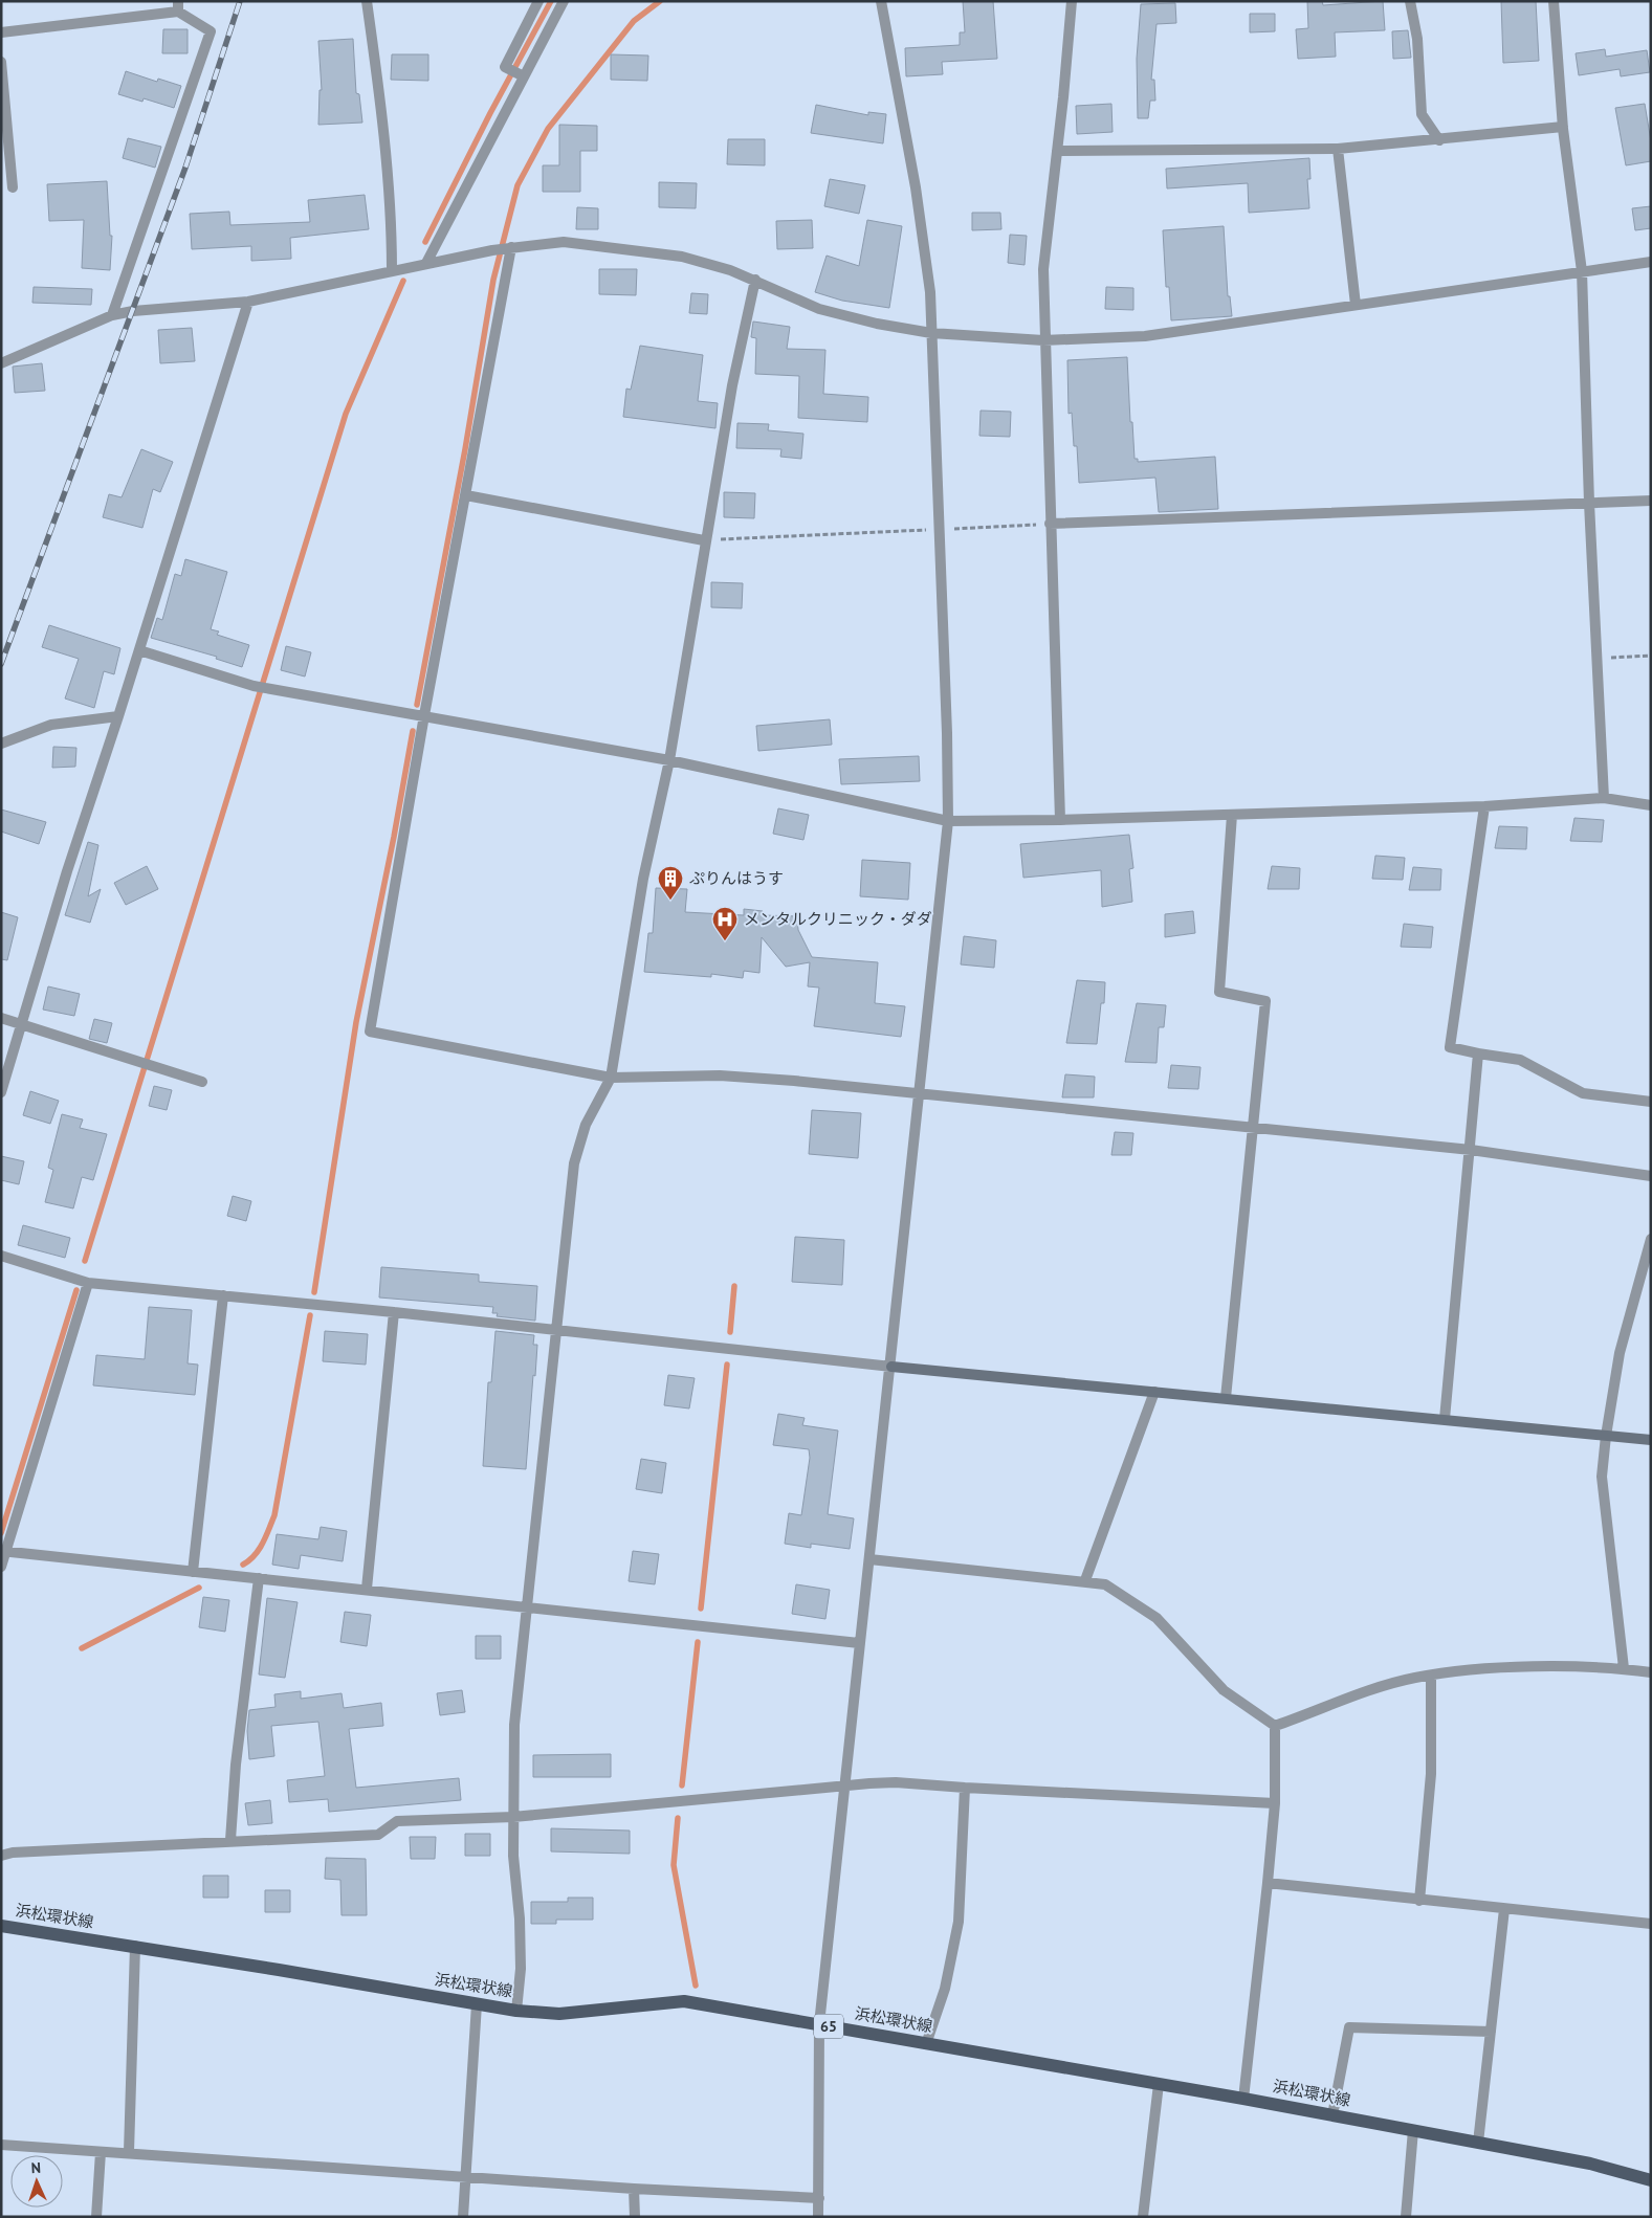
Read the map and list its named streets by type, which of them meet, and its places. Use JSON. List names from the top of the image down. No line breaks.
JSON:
{"streets":{"main road":["浜松環状線","65"]},"places":{"building":["ぷりんはうす"],"hospital":["メンタルクリニック・ダダ"]},"north":"top"}
